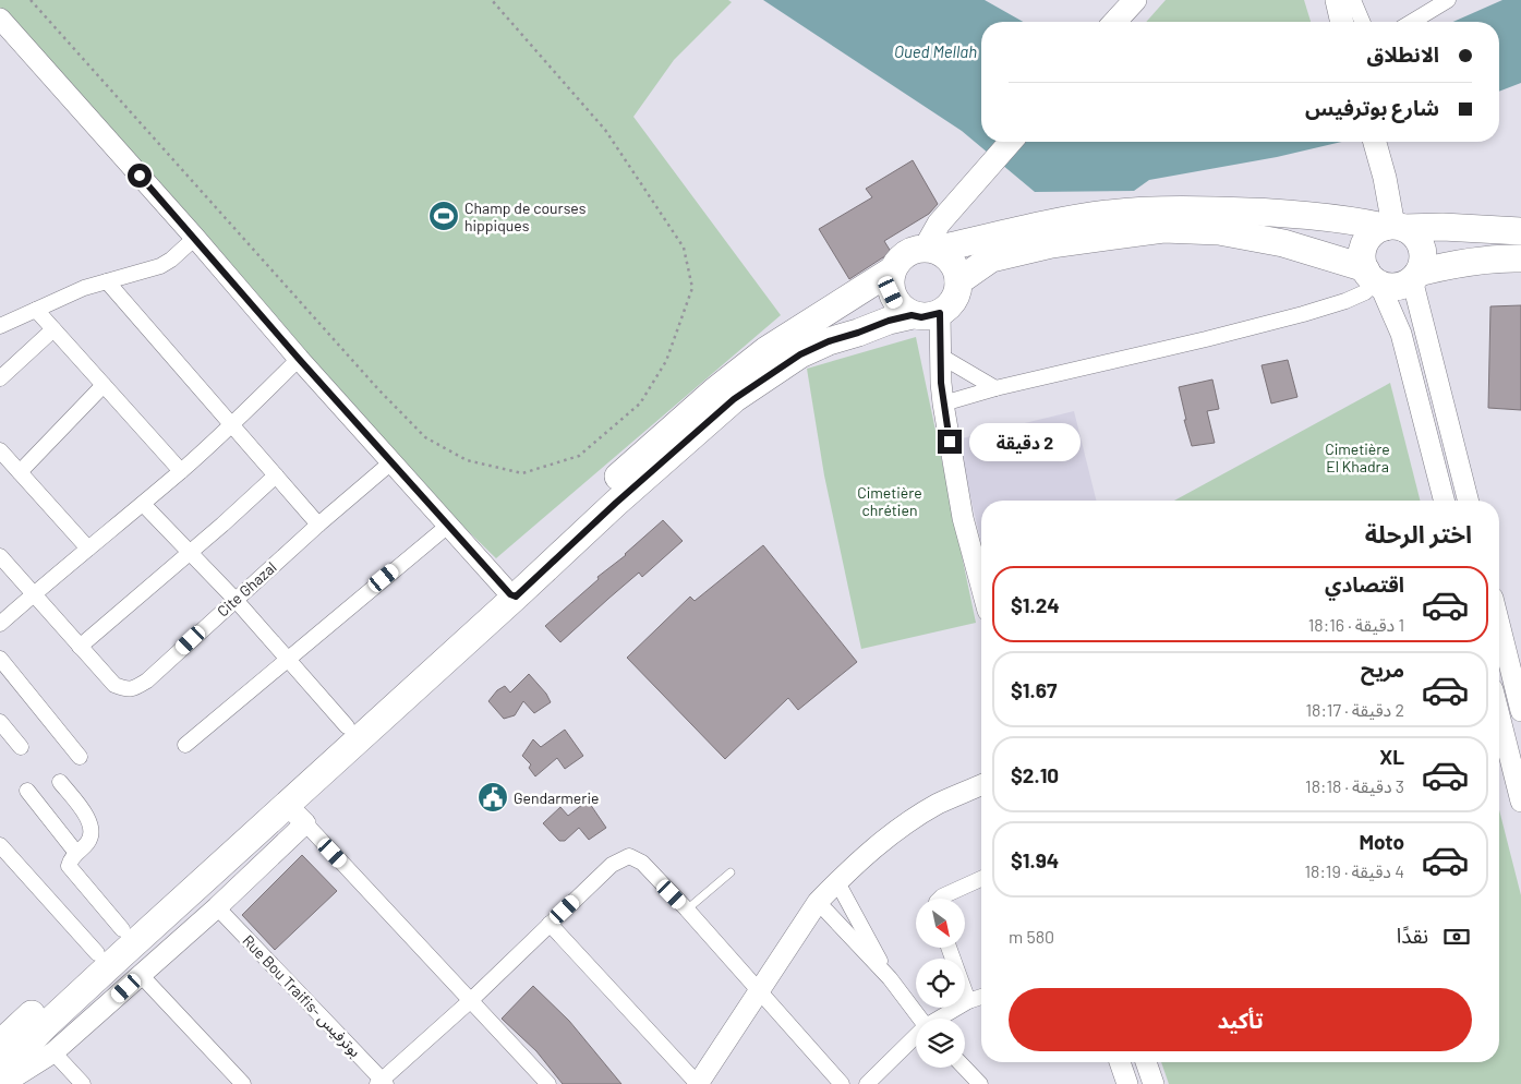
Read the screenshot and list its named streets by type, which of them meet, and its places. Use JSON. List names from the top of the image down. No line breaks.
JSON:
{"streets":{"street":["Cite Ghazal","Rue Bou Traifis- بوترفيس"]},"water":["Oued Mellah"],"parks":["Cimetière El Khadra","Cimetière chrétien"],"places":{"sports":["Champ de courses hippiques"],"public building":["Gendarmerie"]},"north":"bottom right","page":{"banner":["الانطلاق","شارع بوترفيس"],"bubble":"2 دقيقة","heading":"اختر الرحلة","list":[{"name":"اقتصادي","note":"1 دقيقة · 18:16","value":"$1.24"},{"name":"مريح","note":"2 دقيقة · 18:17","value":"$1.67"},{"name":"XL","note":"3 دقيقة · 18:18","value":"$2.10"},{"name":"Moto","note":"4 دقيقة · 18:19","value":"$1.94"}],"pay":["نقدًا","580 m"],"buttons":"تأكيد"}}
